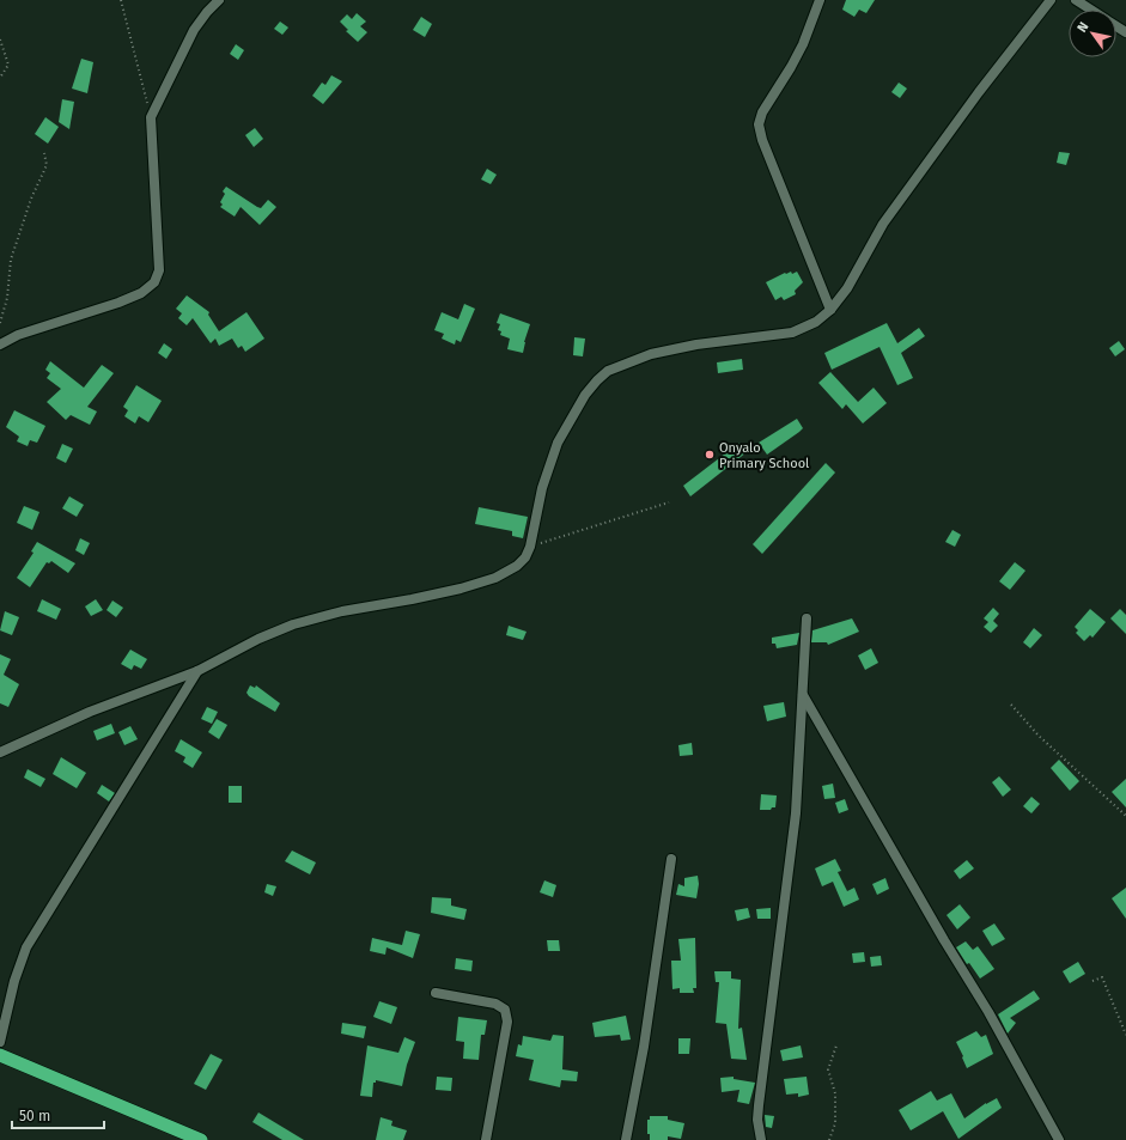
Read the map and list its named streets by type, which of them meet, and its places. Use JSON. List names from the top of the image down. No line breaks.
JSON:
{"places":["Onyalo Primary School"],"scale_bar":"50 m","north":"top left"}
